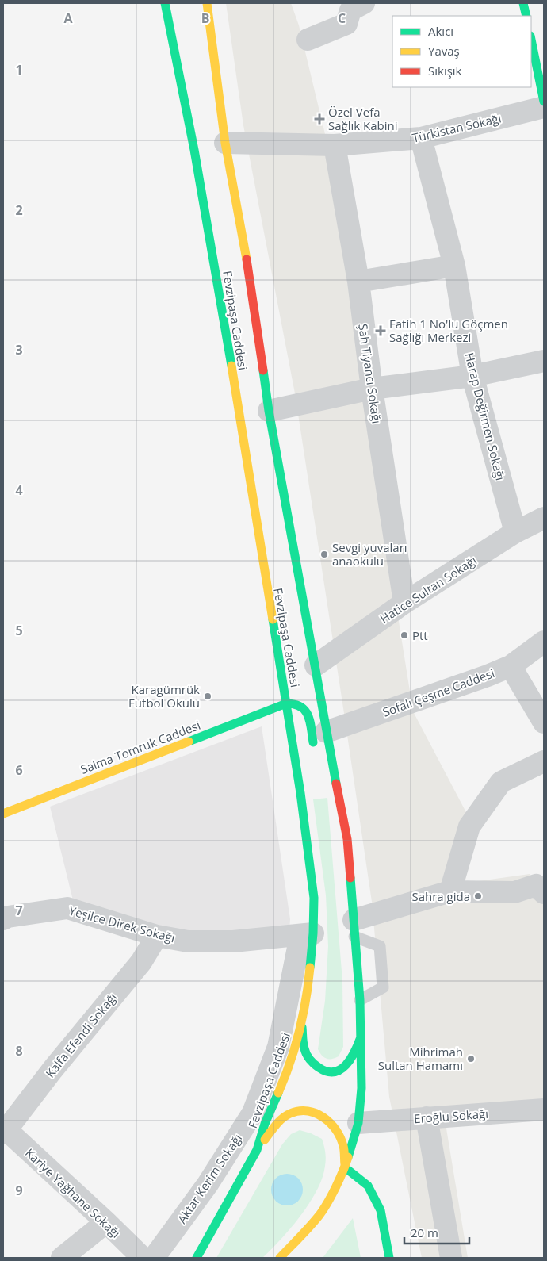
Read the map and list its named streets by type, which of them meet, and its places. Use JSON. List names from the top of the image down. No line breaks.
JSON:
{"streets":{"main road":["Fevzipaşa Caddesi","Salma Tomruk Caddesi"],"street":["Türkistan Sokağı","Şah Tiyancı Sokağı","Harap Değirmen Sokağı","Hatice Sultan Sokağı","Sofalı Çeşme Caddesi","Yeşilce Direk Sokağı","Kalfa Efendi Sokağı","Eroğlu Sokağı","Aktar Kerim Sokağı","Kariye Yağhane Sokağı"]},"crossings":[["Türkistan Sokağı","Fevzipaşa Caddesi"],["Türkistan Sokağı","Şah Tiyancı Sokağı"],["Türkistan Sokağı","Harap Değirmen Sokağı"],["Fevzipaşa Caddesi","Hatice Sultan Sokağı"],["Fevzipaşa Caddesi","Sofalı Çeşme Caddesi"],["Fevzipaşa Caddesi","Salma Tomruk Caddesi"],["Fevzipaşa Caddesi","Yeşilce Direk Sokağı"],["Fevzipaşa Caddesi","Eroğlu Sokağı"],["Fevzipaşa Caddesi","Aktar Kerim Sokağı"],["Şah Tiyancı Sokağı","Hatice Sultan Sokağı"],["Harap Değirmen Sokağı","Hatice Sultan Sokağı"],["Yeşilce Direk Sokağı","Kalfa Efendi Sokağı"],["Yeşilce Direk Sokağı","Aktar Kerim Sokağı"],["Kalfa Efendi Sokağı","Kariye Yağhane Sokağı"]],"places":{"health":["Özel Vefa Sağlık Kabini","Fatih 1 No'lu Göçmen Sağlığı Merkezi"],"other":["Sevgi yuvaları anaokulu","Ptt","Karagümrük Futbol Okulu","Sahra gida","Mihrimah Sultan Hamamı"]},"legend":["Akıcı","Yavaş","Sıkışık"],"scale_bar":"20 m","grid":{"columns":["A","B","C"],"rows":["1","2","3","4","5","6","7","8","9"]}}
